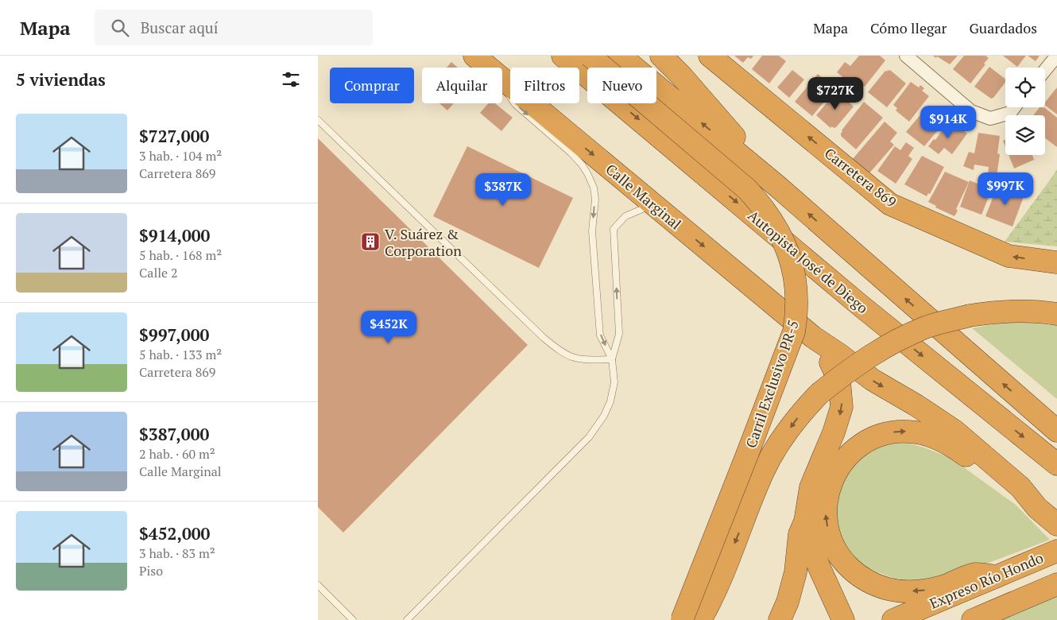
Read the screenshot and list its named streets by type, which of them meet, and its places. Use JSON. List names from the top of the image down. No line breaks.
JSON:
{"streets":{"highway":["Carretera 869","Calle Marginal","Autopista José de Diego","Carril Exclusivo PR-5","Expreso Río Hondo"]},"places":{"building":["V. Suárez & Corporation"]},"page":{"header":"Mapa","search":"Buscar aquí","nav":["Mapa","Cómo llegar","Guardados"],"heading":"5 viviendas","chip":["Comprar","Alquilar","Filtros","Nuevo"],"price":["$727K","$914K","$997K","$387K","$452K"],"list":[{"name":"$727,000","note":"3 hab. · 104 m² · Carretera 869"},{"name":"$914,000","note":"5 hab. · 168 m² · Calle 2"},{"name":"$997,000","note":"5 hab. · 133 m² · Carretera 869"},{"name":"$387,000","note":"2 hab. · 60 m² · Calle Marginal"},{"name":"$452,000","note":"3 hab. · 83 m² · Piso"}]}}
